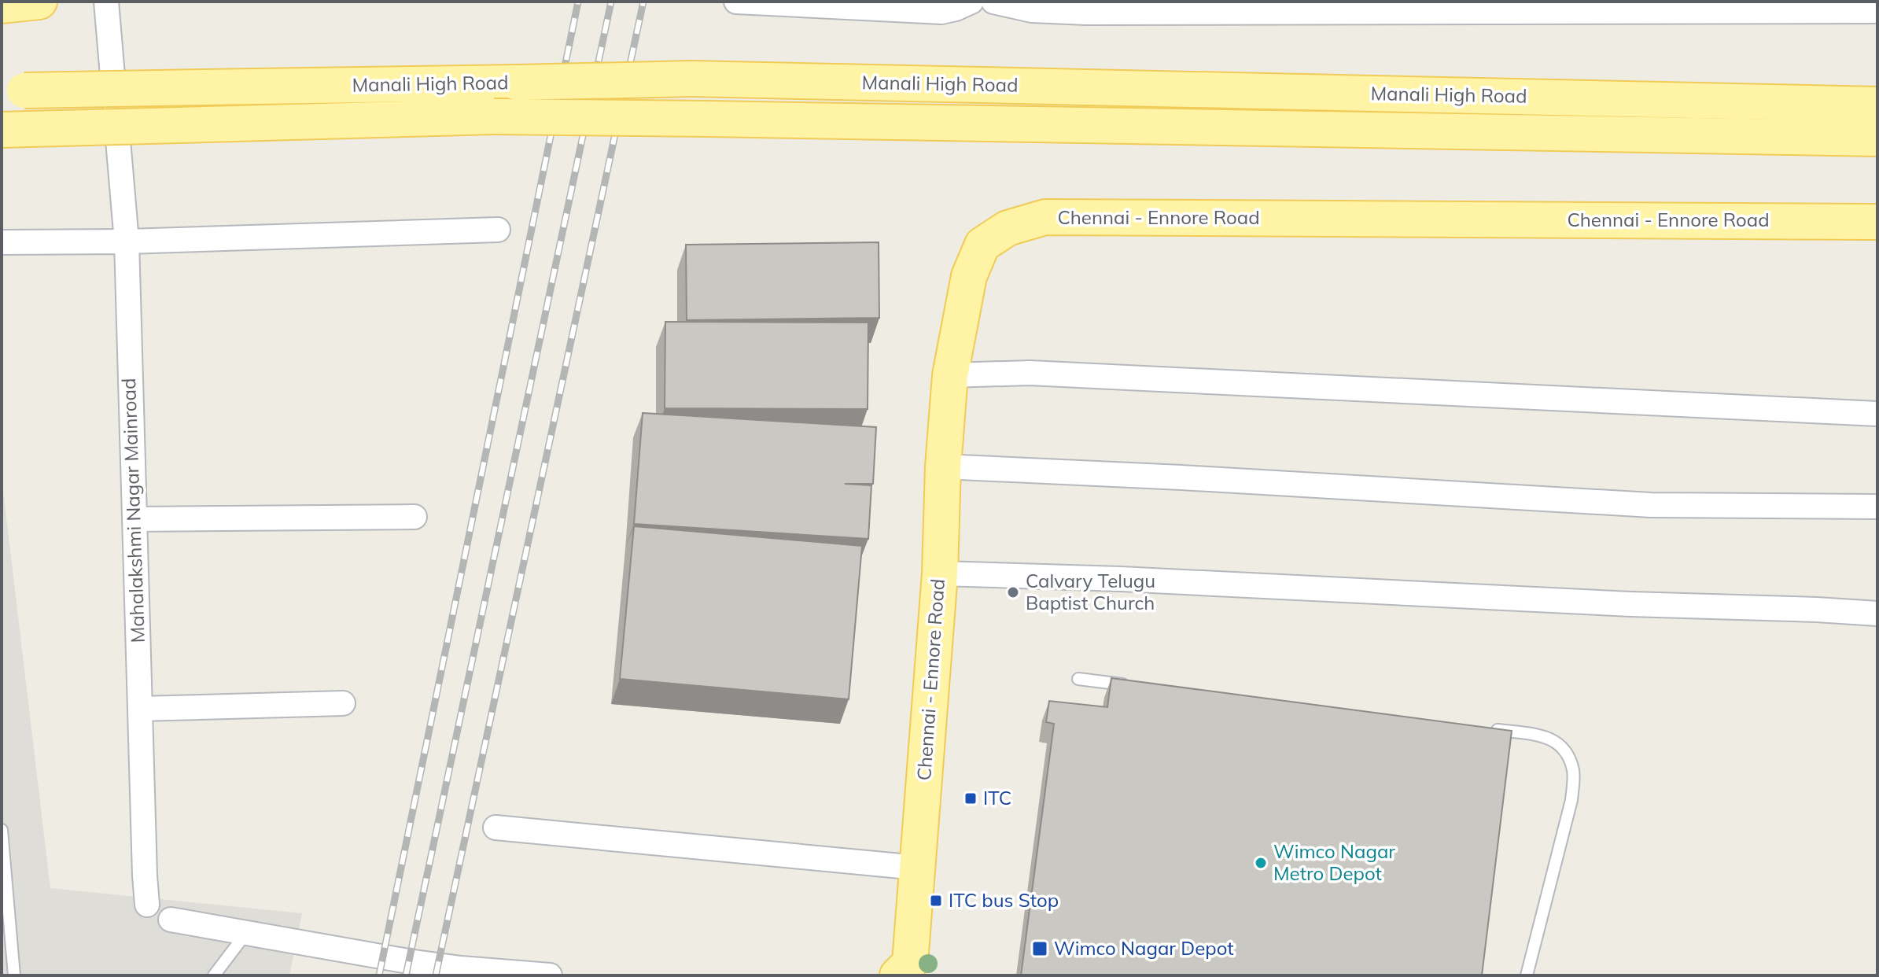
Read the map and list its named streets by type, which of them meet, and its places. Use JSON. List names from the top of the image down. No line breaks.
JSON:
{"streets":{"main road":["Manali High Road","Chennai - Ennore Road"],"street":["Mahalakshmi Nagar Mainroad"]},"places":{"other":["Calvary Telugu Baptist Church","Wimco Nagar Metro Depot"],"transit":["ITC","ITC bus Stop","Wimco Nagar Depot"]}}
